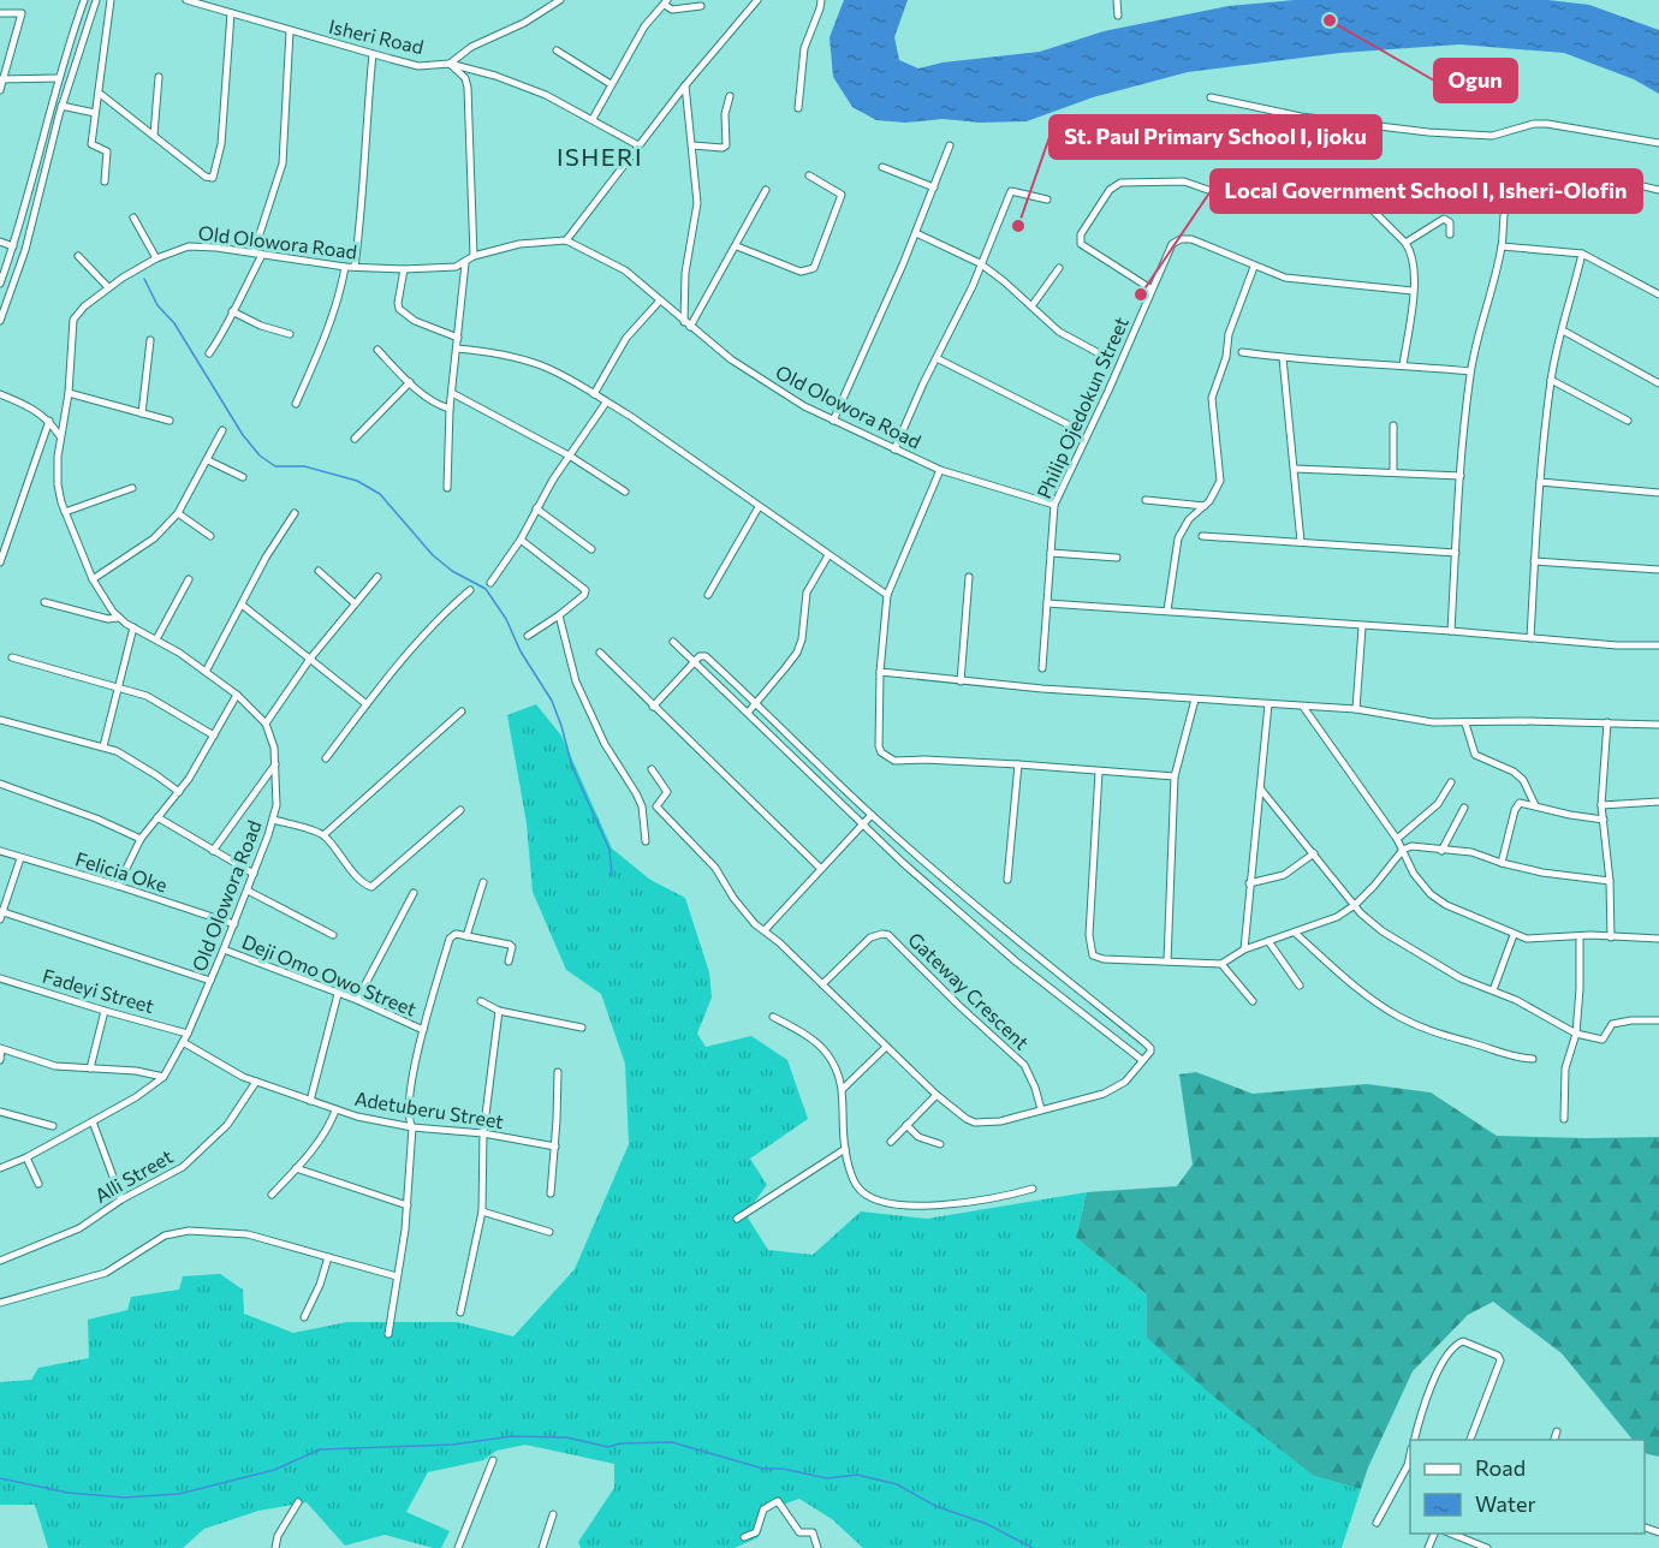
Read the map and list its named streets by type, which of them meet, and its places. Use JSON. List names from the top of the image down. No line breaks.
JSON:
{"streets":{"street":["Isheri Road","Old Olowora Road","Philip Ojedokun Street","Felicia Oke","Deji Omo Owo Street","Fadeyi Street","Gateway Crescent","Adetuberu Street","Alli Street"]},"crossings":[["Old Olowora Road","Philip Ojedokun Street"],["Old Olowora Road","Felicia Oke"],["Old Olowora Road","Deji Omo Owo Street"],["Old Olowora Road","Fadeyi Street"],["Old Olowora Road","Adetuberu Street"],["Adetuberu Street","Alli Street"]],"districts":["ISHERI"],"places":["Ogun","St. Paul Primary School I, Ijoku","Local Government School I, Isheri-Olofin"],"legend":["Road","Water"]}
